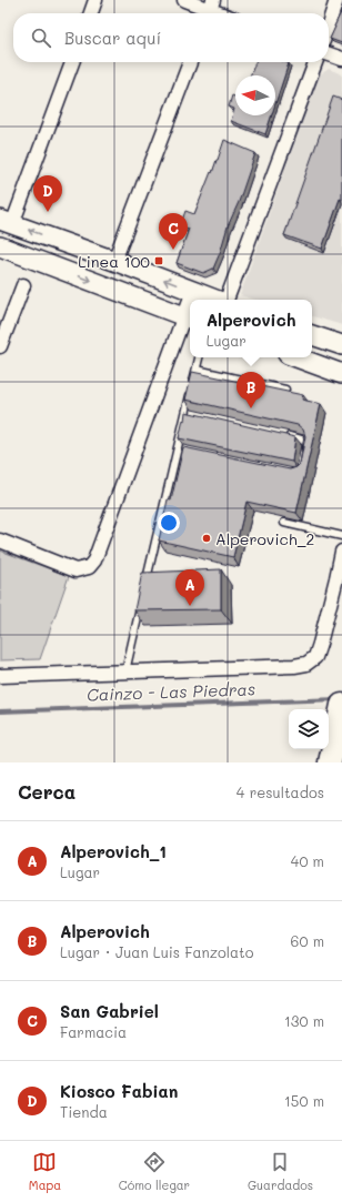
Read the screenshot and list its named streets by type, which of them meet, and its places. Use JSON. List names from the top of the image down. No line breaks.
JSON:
{"water":["Cainzo - Las Piedras"],"places":{"transit":["Linea 100"],"other":["Alperovich_2"]},"north":"left","page":{"search":"Buscar aquí","pins":["D","C","B","A"],"popup":["Alperovich","Lugar"],"heading":["Cerca","4 resultados"],"list":[{"mark":"A","name":"Alperovich_1","note":"Lugar","value":"40 m"},{"mark":"B","name":"Alperovich","note":"Lugar · Juan Luis Fanzolato","value":"60 m"},{"mark":"C","name":"San Gabriel","note":"Farmacia","value":"130 m"},{"mark":"D","name":"Kiosco Fabian","note":"Tienda","value":"150 m"}],"nav":["Mapa","Cómo llegar","Guardados"]}}
